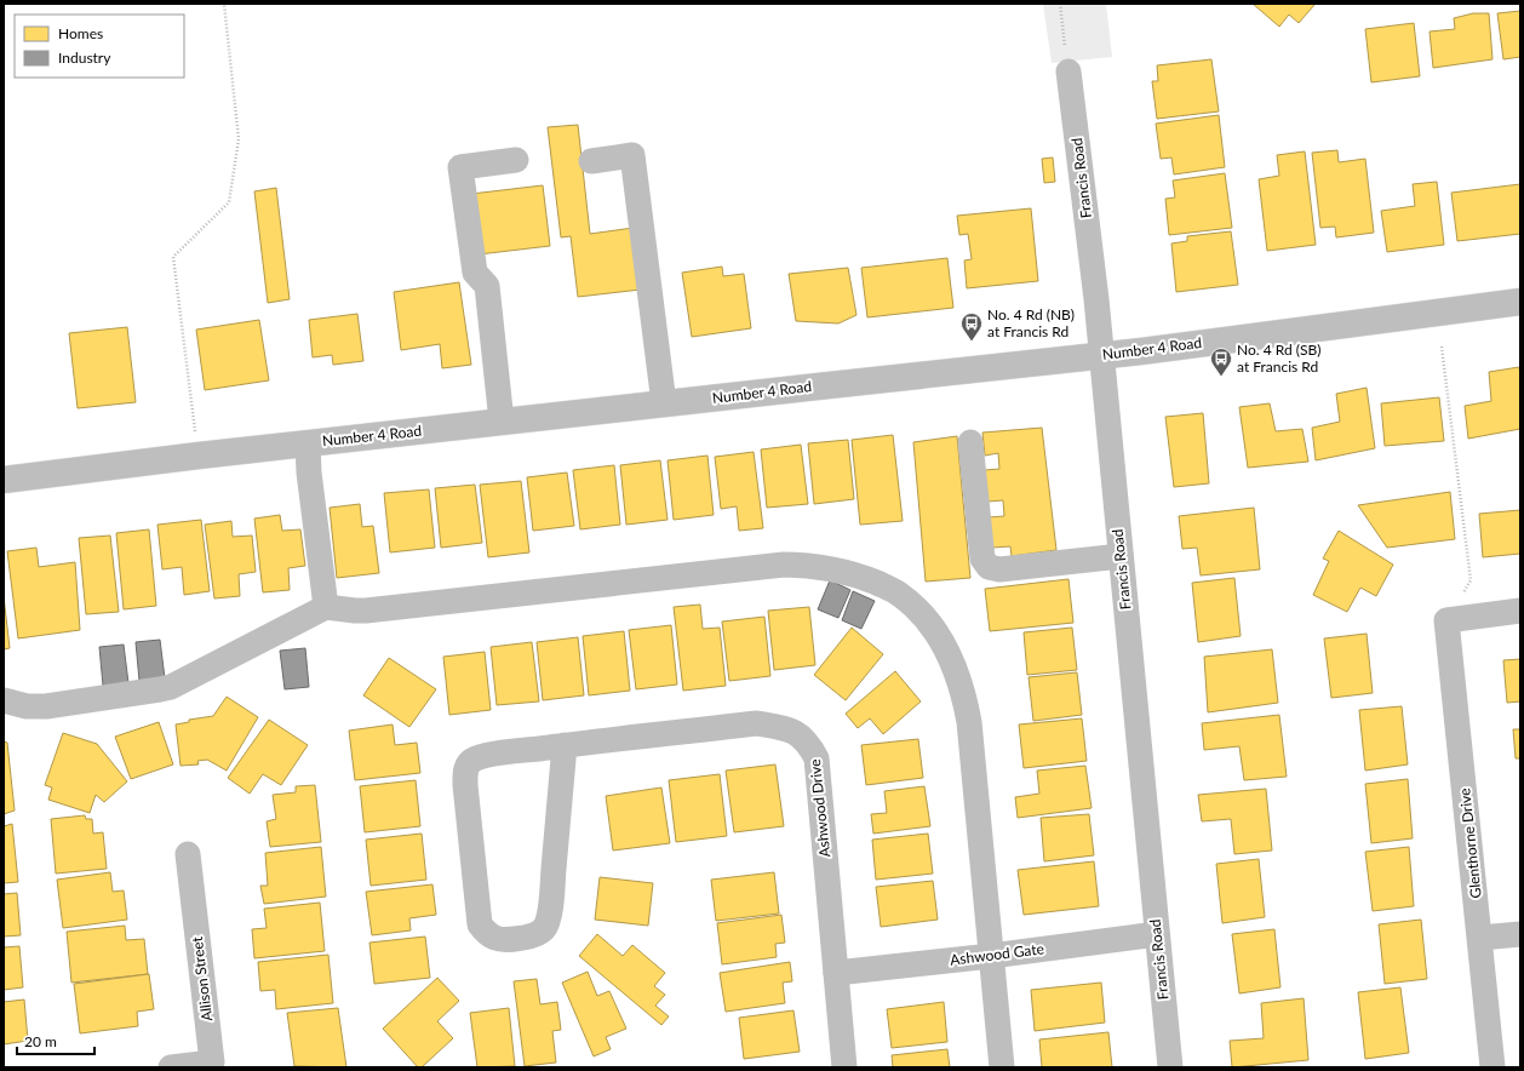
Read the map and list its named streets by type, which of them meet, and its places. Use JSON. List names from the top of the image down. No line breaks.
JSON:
{"streets":{"main road":["Number 4 Road"],"street":["Francis Road","Ashwood Drive","Glenthorne Drive","Ashwood Gate","Allison Street"]},"crossings":[["Francis Road","Number 4 Road"],["Francis Road","Ashwood Gate"],["Ashwood Drive","Ashwood Gate"]],"places":{"bus stop":["No. 4 Rd (NB) at Francis Rd","No. 4 Rd (SB) at Francis Rd"]},"legend":["Homes","Industry"],"scale_bar":"20 m"}
